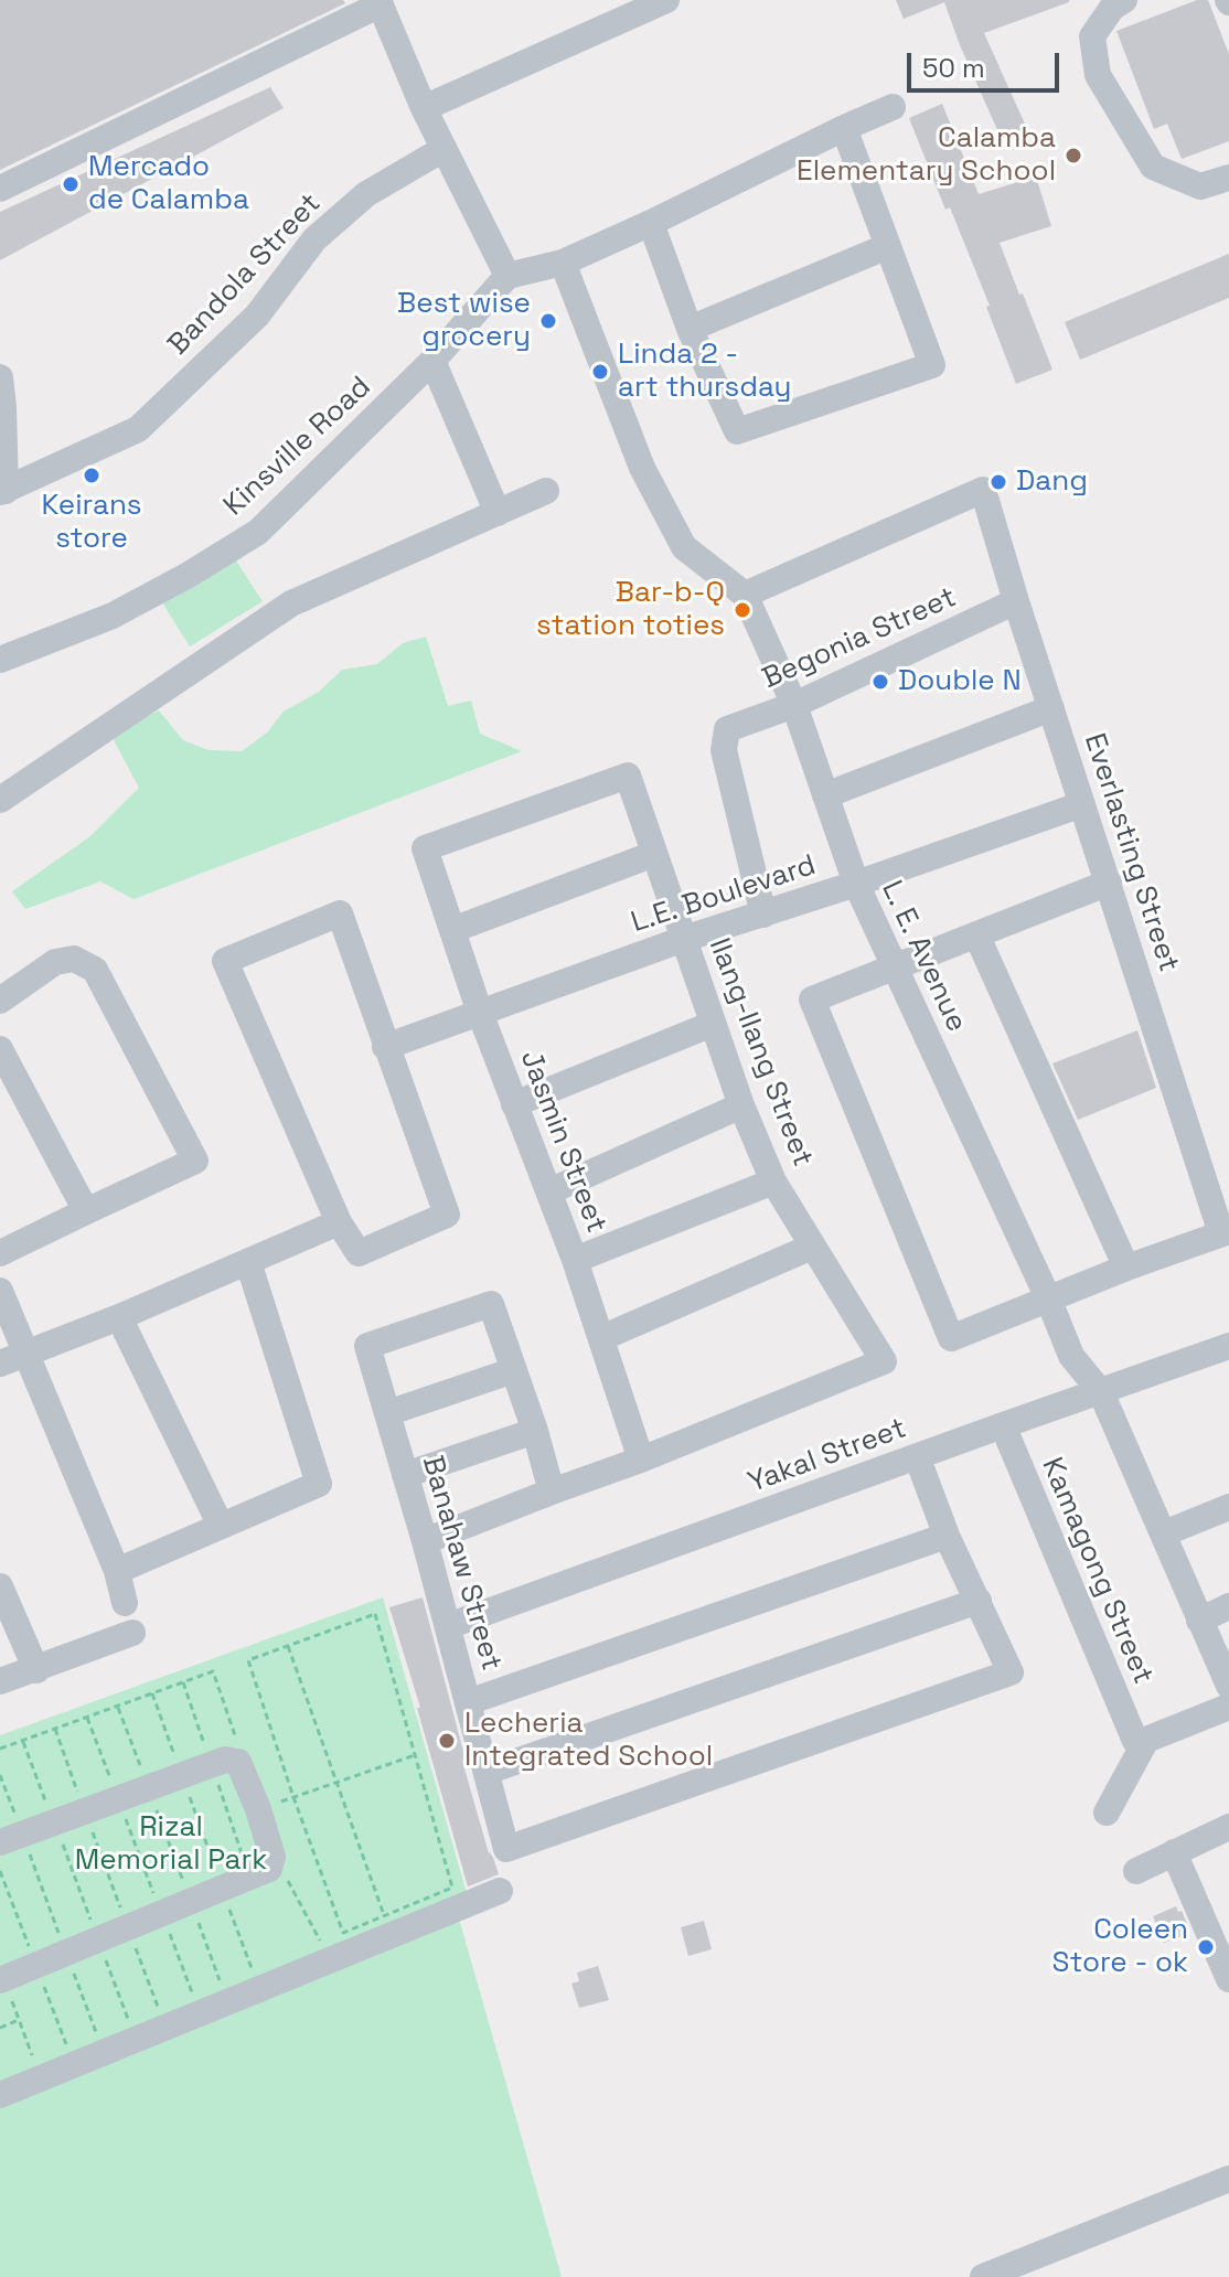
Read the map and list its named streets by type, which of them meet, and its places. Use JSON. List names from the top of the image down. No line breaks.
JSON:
{"streets":{"street":["Bandola Street","Kinsville Road","Begonia Street","Everlasting Street","L.E. Boulevard","L. E. Avenue","Ilang-Ilang Street","Jasmin Street","Yakal Street","Banahaw Street","Kamagong Street"]},"crossings":[["Begonia Street","Everlasting Street"],["Begonia Street","L.E. Boulevard"],["Begonia Street","L. E. Avenue"],["Everlasting Street","L.E. Boulevard"],["Everlasting Street","L. E. Avenue"],["L.E. Boulevard","L. E. Avenue"],["L.E. Boulevard","Ilang-Ilang Street"],["L.E. Boulevard","Jasmin Street"],["L. E. Avenue","Yakal Street"],["Ilang-Ilang Street","Jasmin Street"],["Yakal Street","Banahaw Street"],["Yakal Street","Kamagong Street"]],"parks":["Rizal Memorial Park"],"places":["Calamba Elementary School","Mercado de Calamba","Best wise grocery","Linda 2 - art thursday","Keirans store","Dang","Bar-b-Q station toties","Double N","Lecheria Integrated School","Coleen Store - ok"],"scale_bar":"50 m"}
